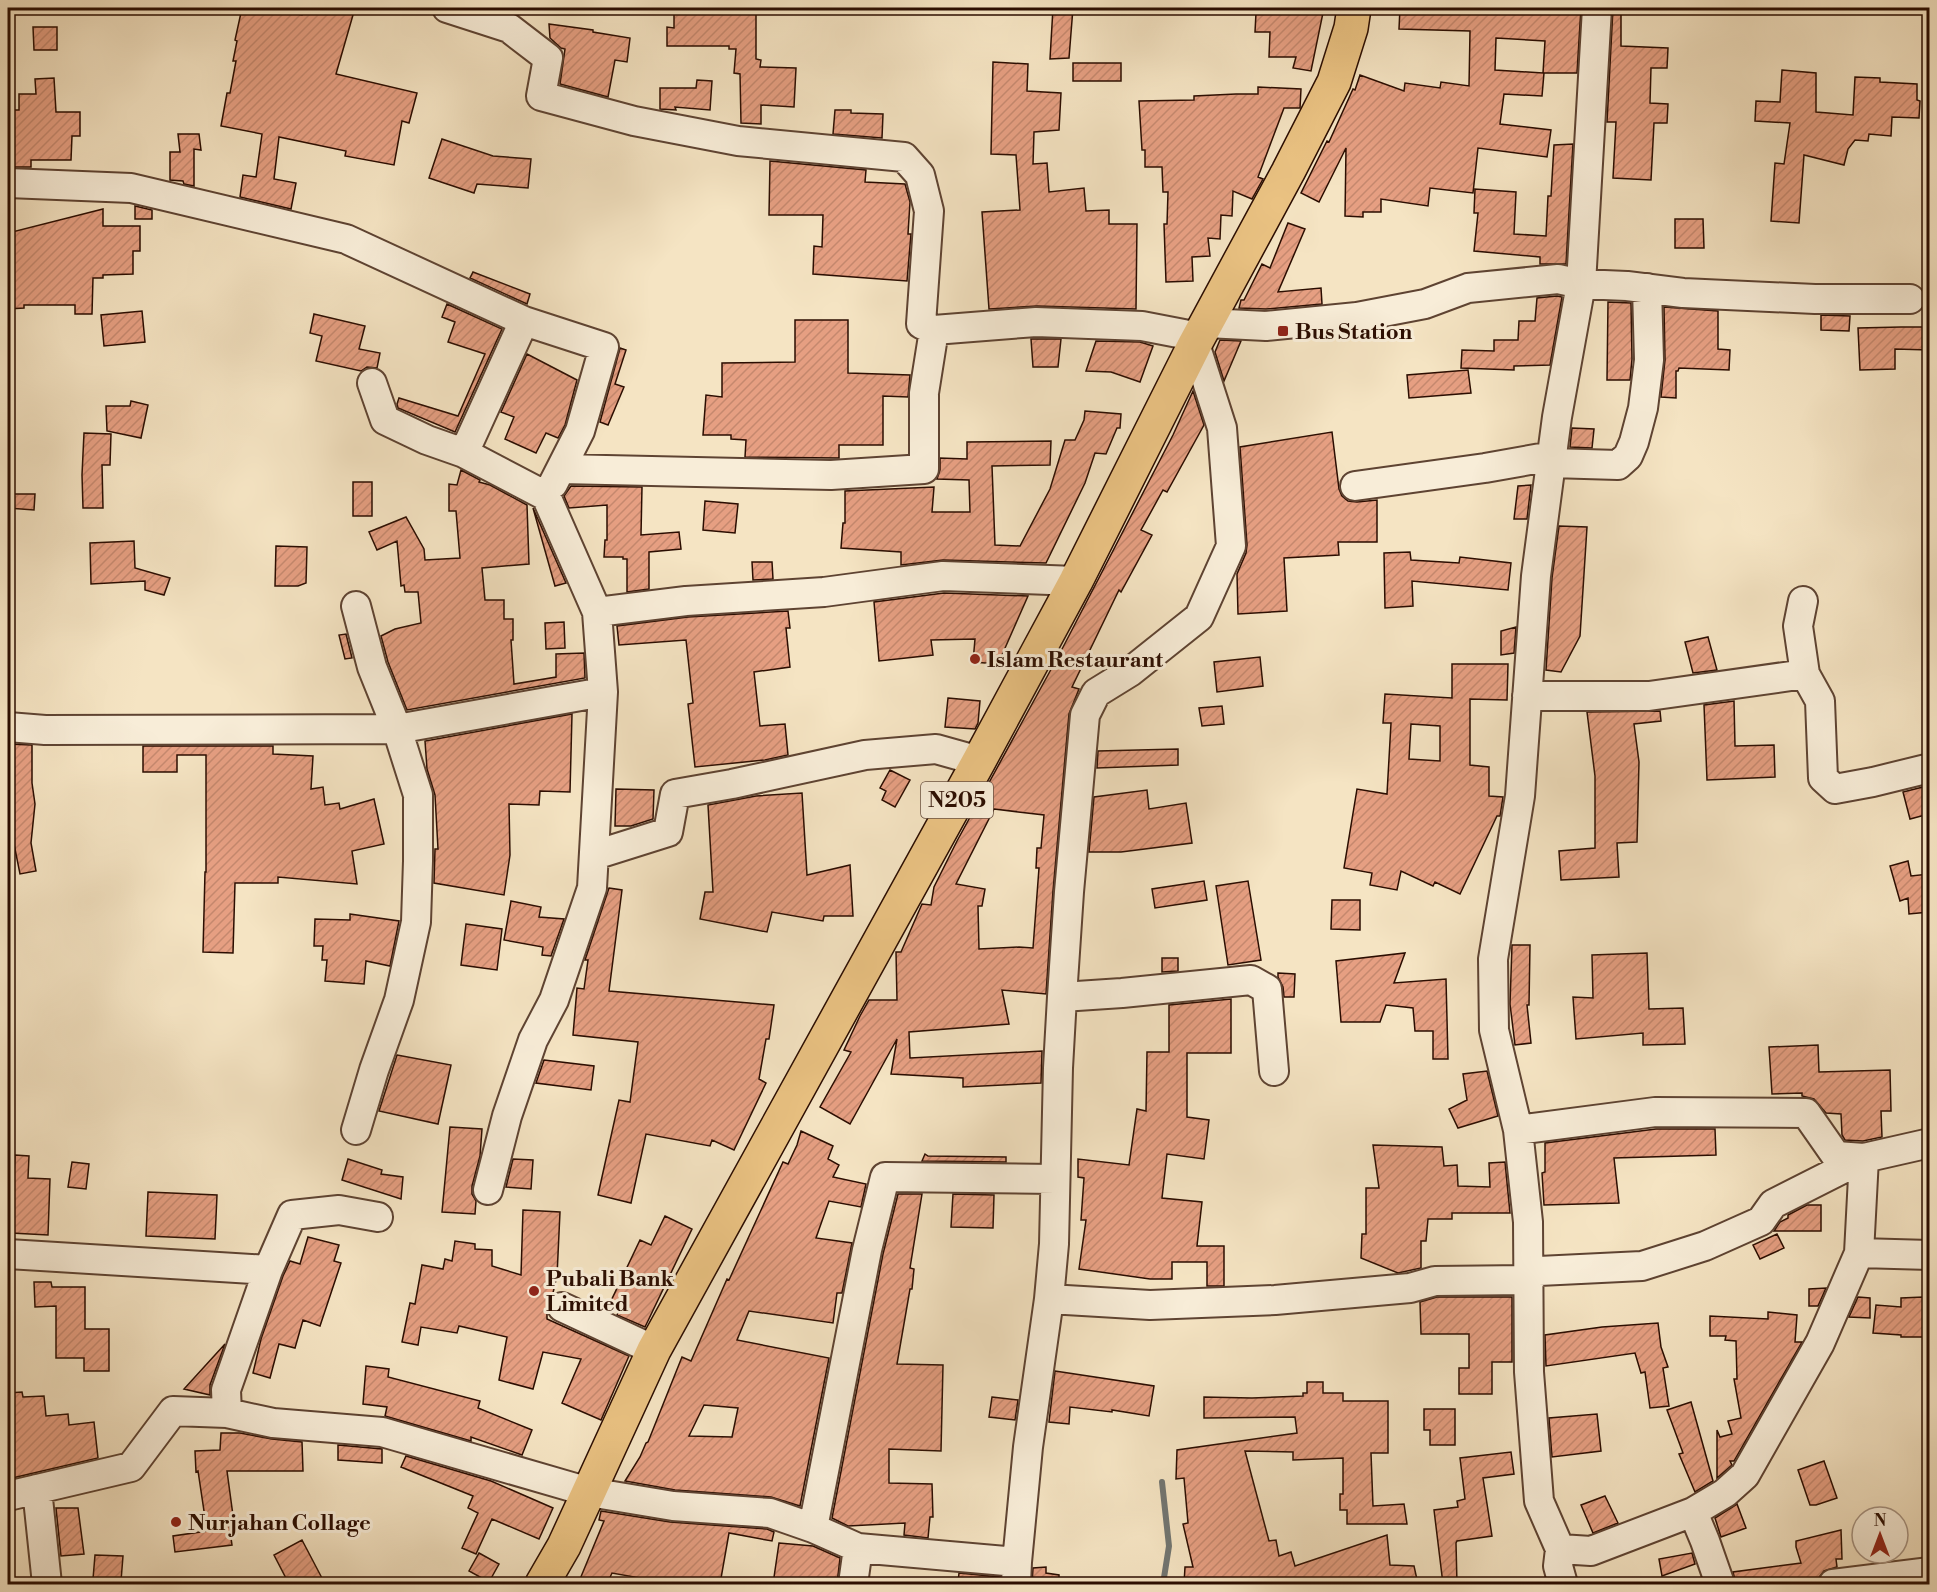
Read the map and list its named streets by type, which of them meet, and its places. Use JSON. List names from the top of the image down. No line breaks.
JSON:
{"streets":{"highway":["N205"]},"places":{"transit":["Bus Station"],"other":["Islam Restaurant","Pubali Bank Limited","Nurjahan Collage"]},"north":"top"}
